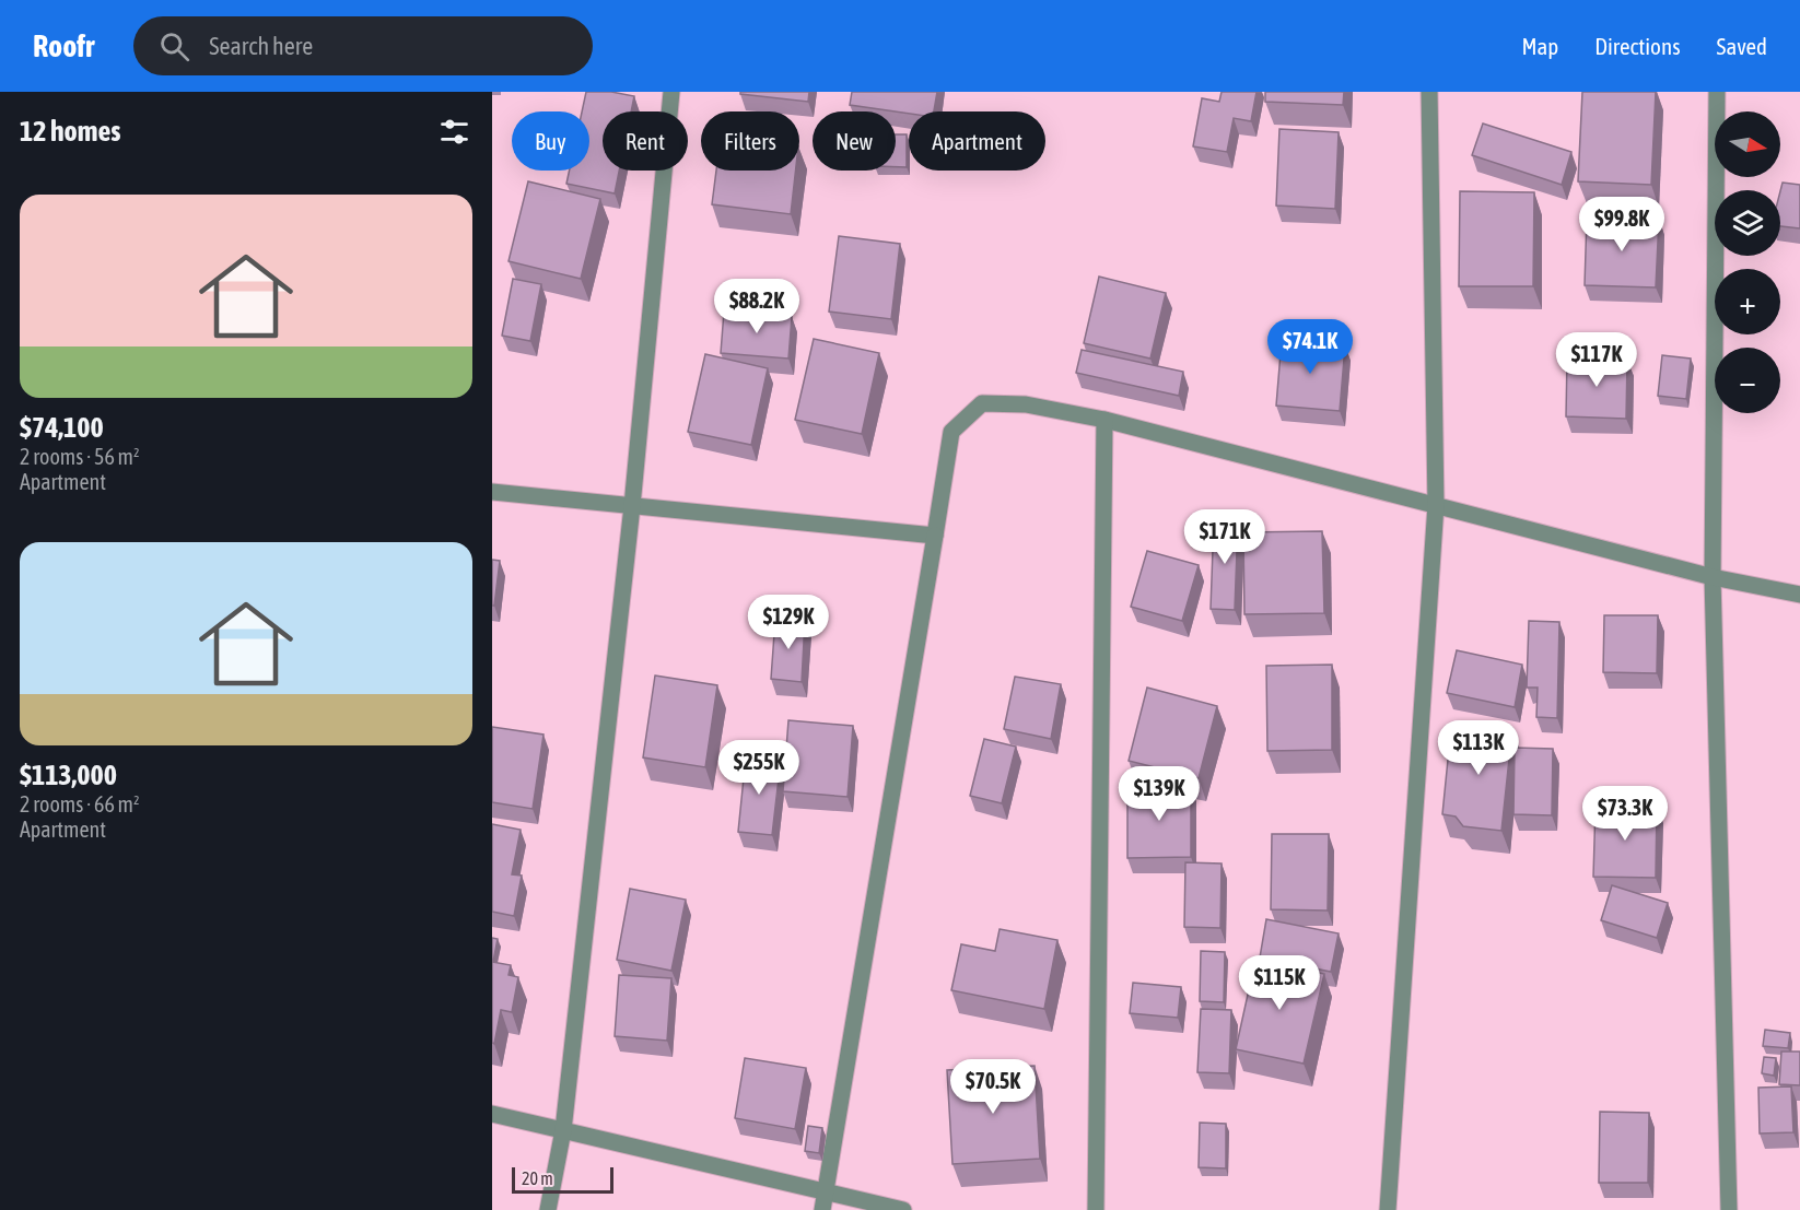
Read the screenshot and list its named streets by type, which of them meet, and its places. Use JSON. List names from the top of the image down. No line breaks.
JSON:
{"scale_bar":"20 m","north":"right","page":{"header":"Roofr","search":"Search here","nav":["Map","Directions","Saved"],"heading":"12 homes","map_buttons":["+","−"],"chip":["Buy","Rent","Filters","New","Apartment"],"list":[{"name":"$74,100","note":"2 rooms · 56 m² · Apartment"},{"name":"$113,000","note":"2 rooms · 66 m² · Apartment"}],"price":["$99.8K","$88.2K","$74.1K","$117K","$171K","$129K","$113K","$255K","$139K","$73.3K","$115K","$70.5K"],"scale":"20 m"}}
